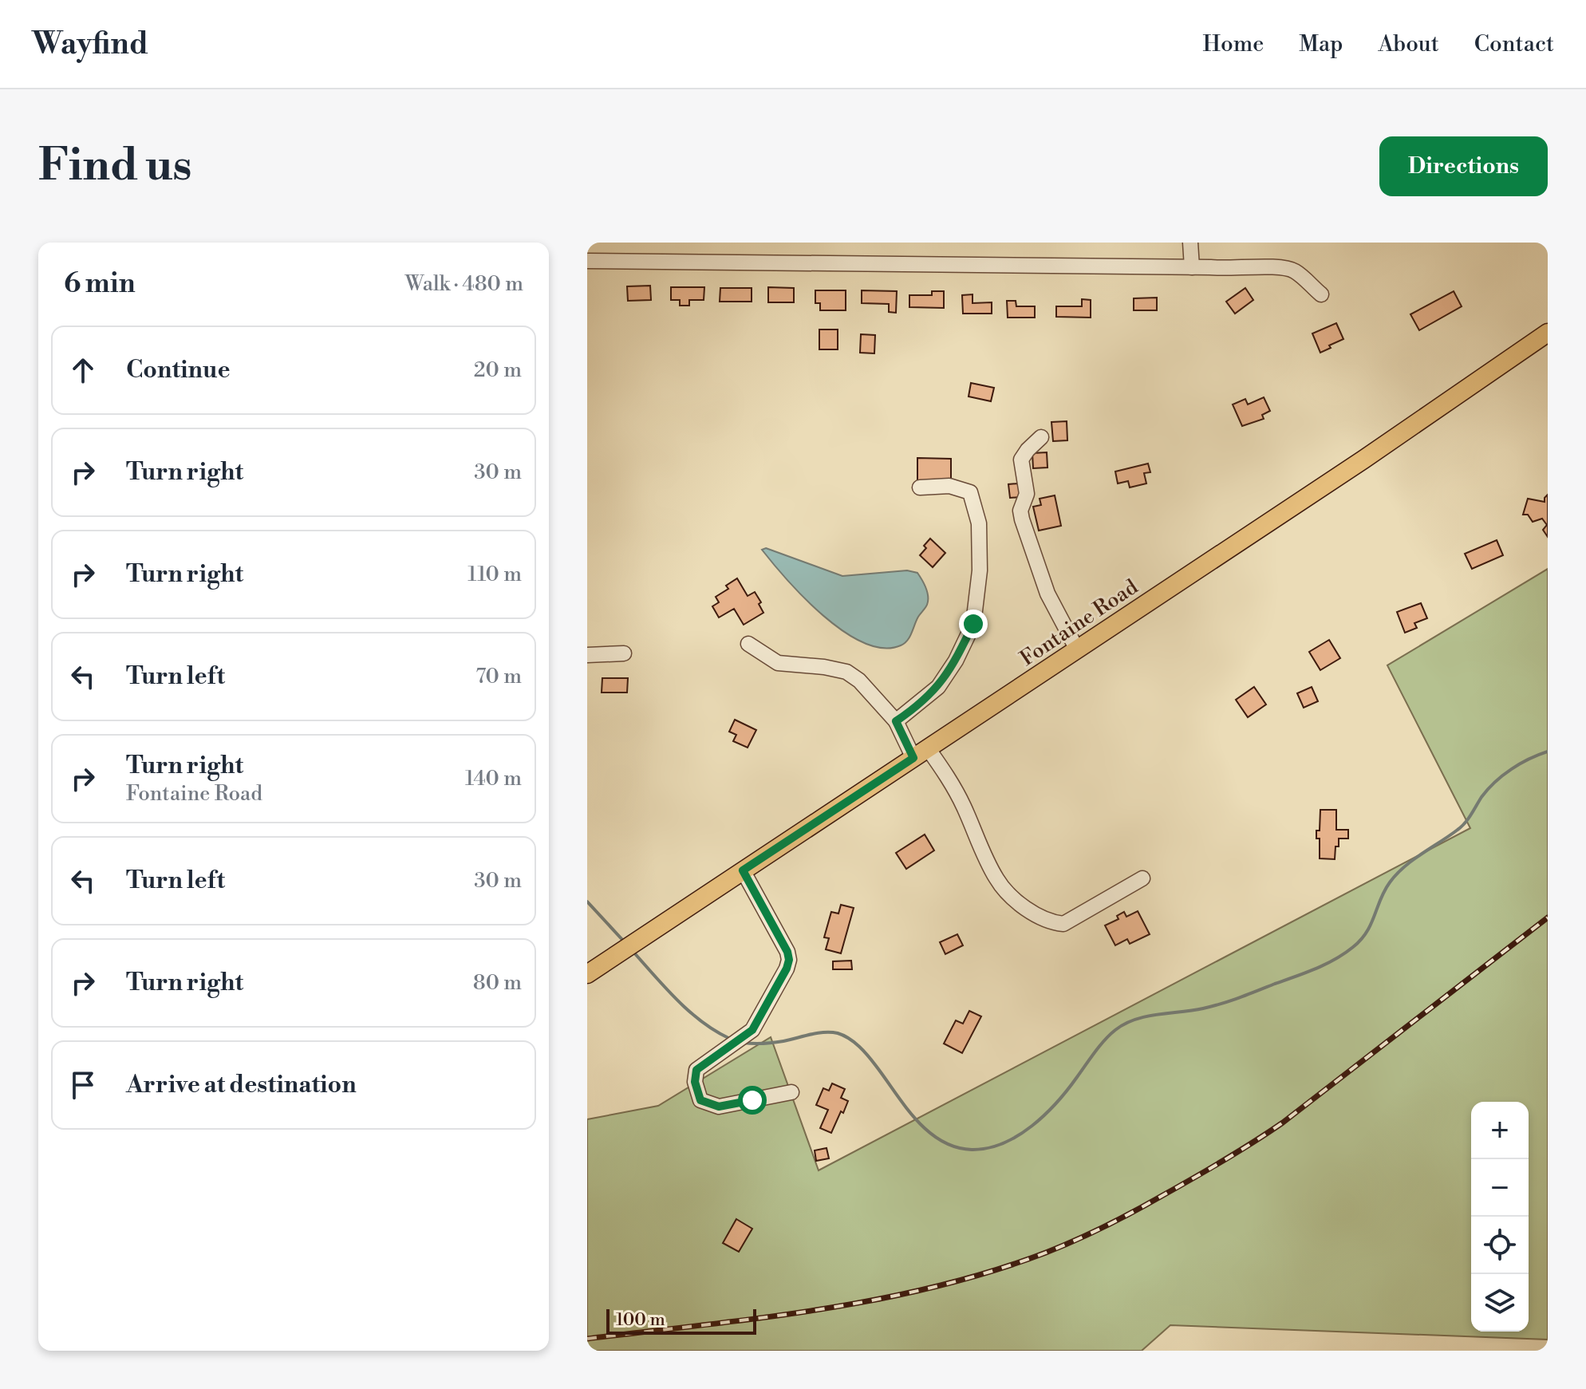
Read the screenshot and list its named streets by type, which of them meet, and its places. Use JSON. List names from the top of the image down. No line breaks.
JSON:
{"streets":{"main road":["Fontaine Road"]},"scale_bar":"100 m","page":{"header":"Wayfind","nav":["Home","Map","About","Contact"],"buttons":"Directions","title":"Find us","heading":["6 min","Walk · 480 m"],"list":[["Continue","20 m"],["Turn right","30 m"],["Turn right","110 m"],["Turn left","70 m"],["Turn right","Fontaine Road","140 m"],["Turn left","30 m"],["Turn right","80 m"],"Arrive at destination"],"map_buttons":["+","−"],"scale":"100 m"}}
